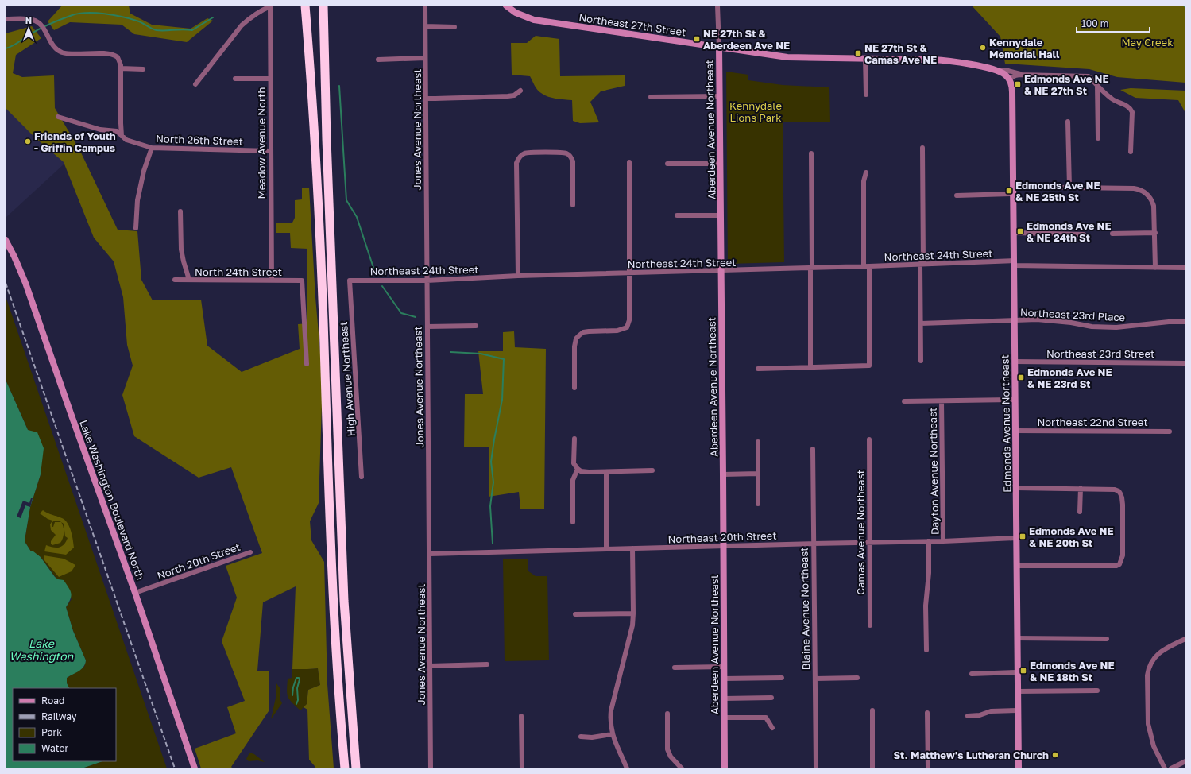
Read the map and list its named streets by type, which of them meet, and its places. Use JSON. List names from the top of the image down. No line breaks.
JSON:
{"streets":{"street":["Northeast 27th Street","Jones Avenue Northeast","Aberdeen Avenue Northeast","North 26th Street","Meadow Avenue North","Northeast 24th Street","North 24th Street","Northeast 23rd Place","Northeast 23rd Street","High Avenue Northeast","Northeast 22nd Street","Edmonds Avenue Northeast","Dayton Avenue Northeast","Lake Washington Boulevard North","Camas Avenue Northeast","Northeast 20th Street","North 20th Street","Blaine Avenue Northeast"]},"crossings":[["Northeast 27th Street","Aberdeen Avenue Northeast"],["Northeast 27th Street","Edmonds Avenue Northeast"],["Jones Avenue Northeast","Northeast 24th Street"],["Jones Avenue Northeast","Northeast 20th Street"],["Aberdeen Avenue Northeast","Northeast 24th Street"],["Aberdeen Avenue Northeast","Northeast 20th Street"],["North 26th Street","Meadow Avenue North"],["Meadow Avenue North","North 24th Street"],["Northeast 24th Street","High Avenue Northeast"],["Northeast 24th Street","Edmonds Avenue Northeast"],["Northeast 23rd Place","Edmonds Avenue Northeast"],["Northeast 23rd Street","Edmonds Avenue Northeast"],["Northeast 22nd Street","Edmonds Avenue Northeast"],["Edmonds Avenue Northeast","Northeast 20th Street"],["Dayton Avenue Northeast","Northeast 20th Street"],["Lake Washington Boulevard North","North 20th Street"],["Camas Avenue Northeast","Northeast 20th Street"],["Northeast 20th Street","Blaine Avenue Northeast"]],"water":["Lake Washington"],"parks":["May Creek","Kennydale Lions Park"],"places":{"transit":["NE 27th St & Aberdeen Ave NE","NE 27th St & Camas Ave NE","Edmonds Ave NE & NE 27th St","Edmonds Ave NE & NE 25th St","Edmonds Ave NE & NE 24th St","Edmonds Ave NE & NE 23rd St","Edmonds Ave NE & NE 20th St","Edmonds Ave NE & NE 18th St"],"other":["Kennydale Memorial Hall","Friends of Youth - Griffin Campus","St. Matthew's Lutheran Church"]},"legend":["Road","Railway","Park","Water"],"scale_bar":"100 m","north":"top"}
